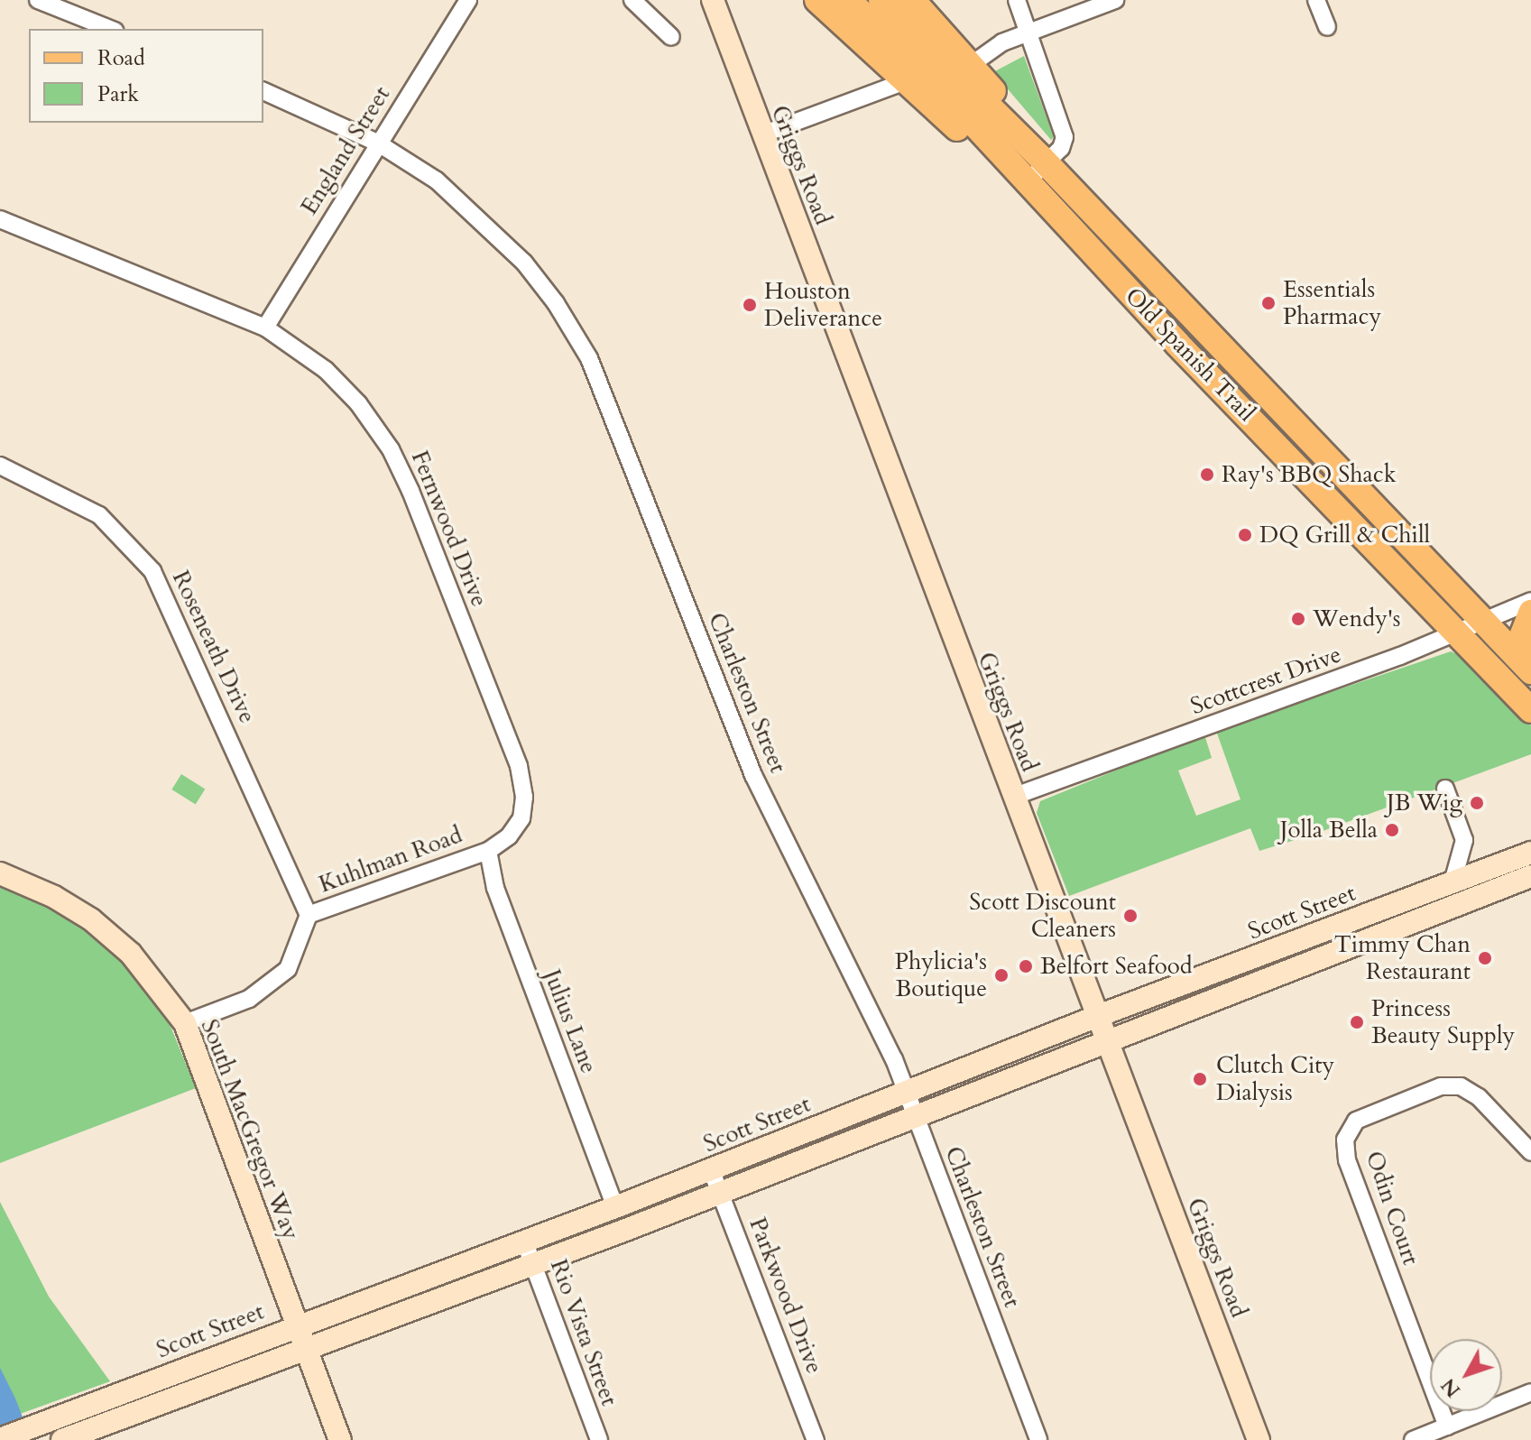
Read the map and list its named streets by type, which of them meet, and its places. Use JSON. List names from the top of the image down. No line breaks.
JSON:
{"streets":{"main road":["Griggs Road","Old Spanish Trail","Scott Street","South MacGregor Way"],"street":["England Street","Fernwood Drive","Roseneath Drive","Scottcrest Drive","Charleston Street","Kuhlman Road","Julius Lane","Odin Court","Parkwood Drive","Rio Vista Street"]},"crossings":[["England Street","Fernwood Drive"],["England Street","Charleston Street"],["Griggs Road","Scottcrest Drive"],["Griggs Road","Scott Street"],["Old Spanish Trail","Scottcrest Drive"],["Fernwood Drive","Kuhlman Road"],["Roseneath Drive","Kuhlman Road"],["Charleston Street","Scott Street"],["Kuhlman Road","Julius Lane"],["Kuhlman Road","South MacGregor Way"],["Scott Street","Julius Lane"],["Scott Street","South MacGregor Way"],["Scott Street","Parkwood Drive"],["Scott Street","Rio Vista Street"]],"places":["Essentials Pharmacy","Houston Deliverance","Ray's BBQ Shack","DQ Grill & Chill","Wendy's","JB Wig","Jolla Bella","Scott Discount Cleaners","Timmy Chan Restaurant","Belfort Seafood","Phylicia's Boutique","Princess Beauty Supply","Clutch City Dialysis"],"legend":["Road","Park"],"north":"bottom left"}
